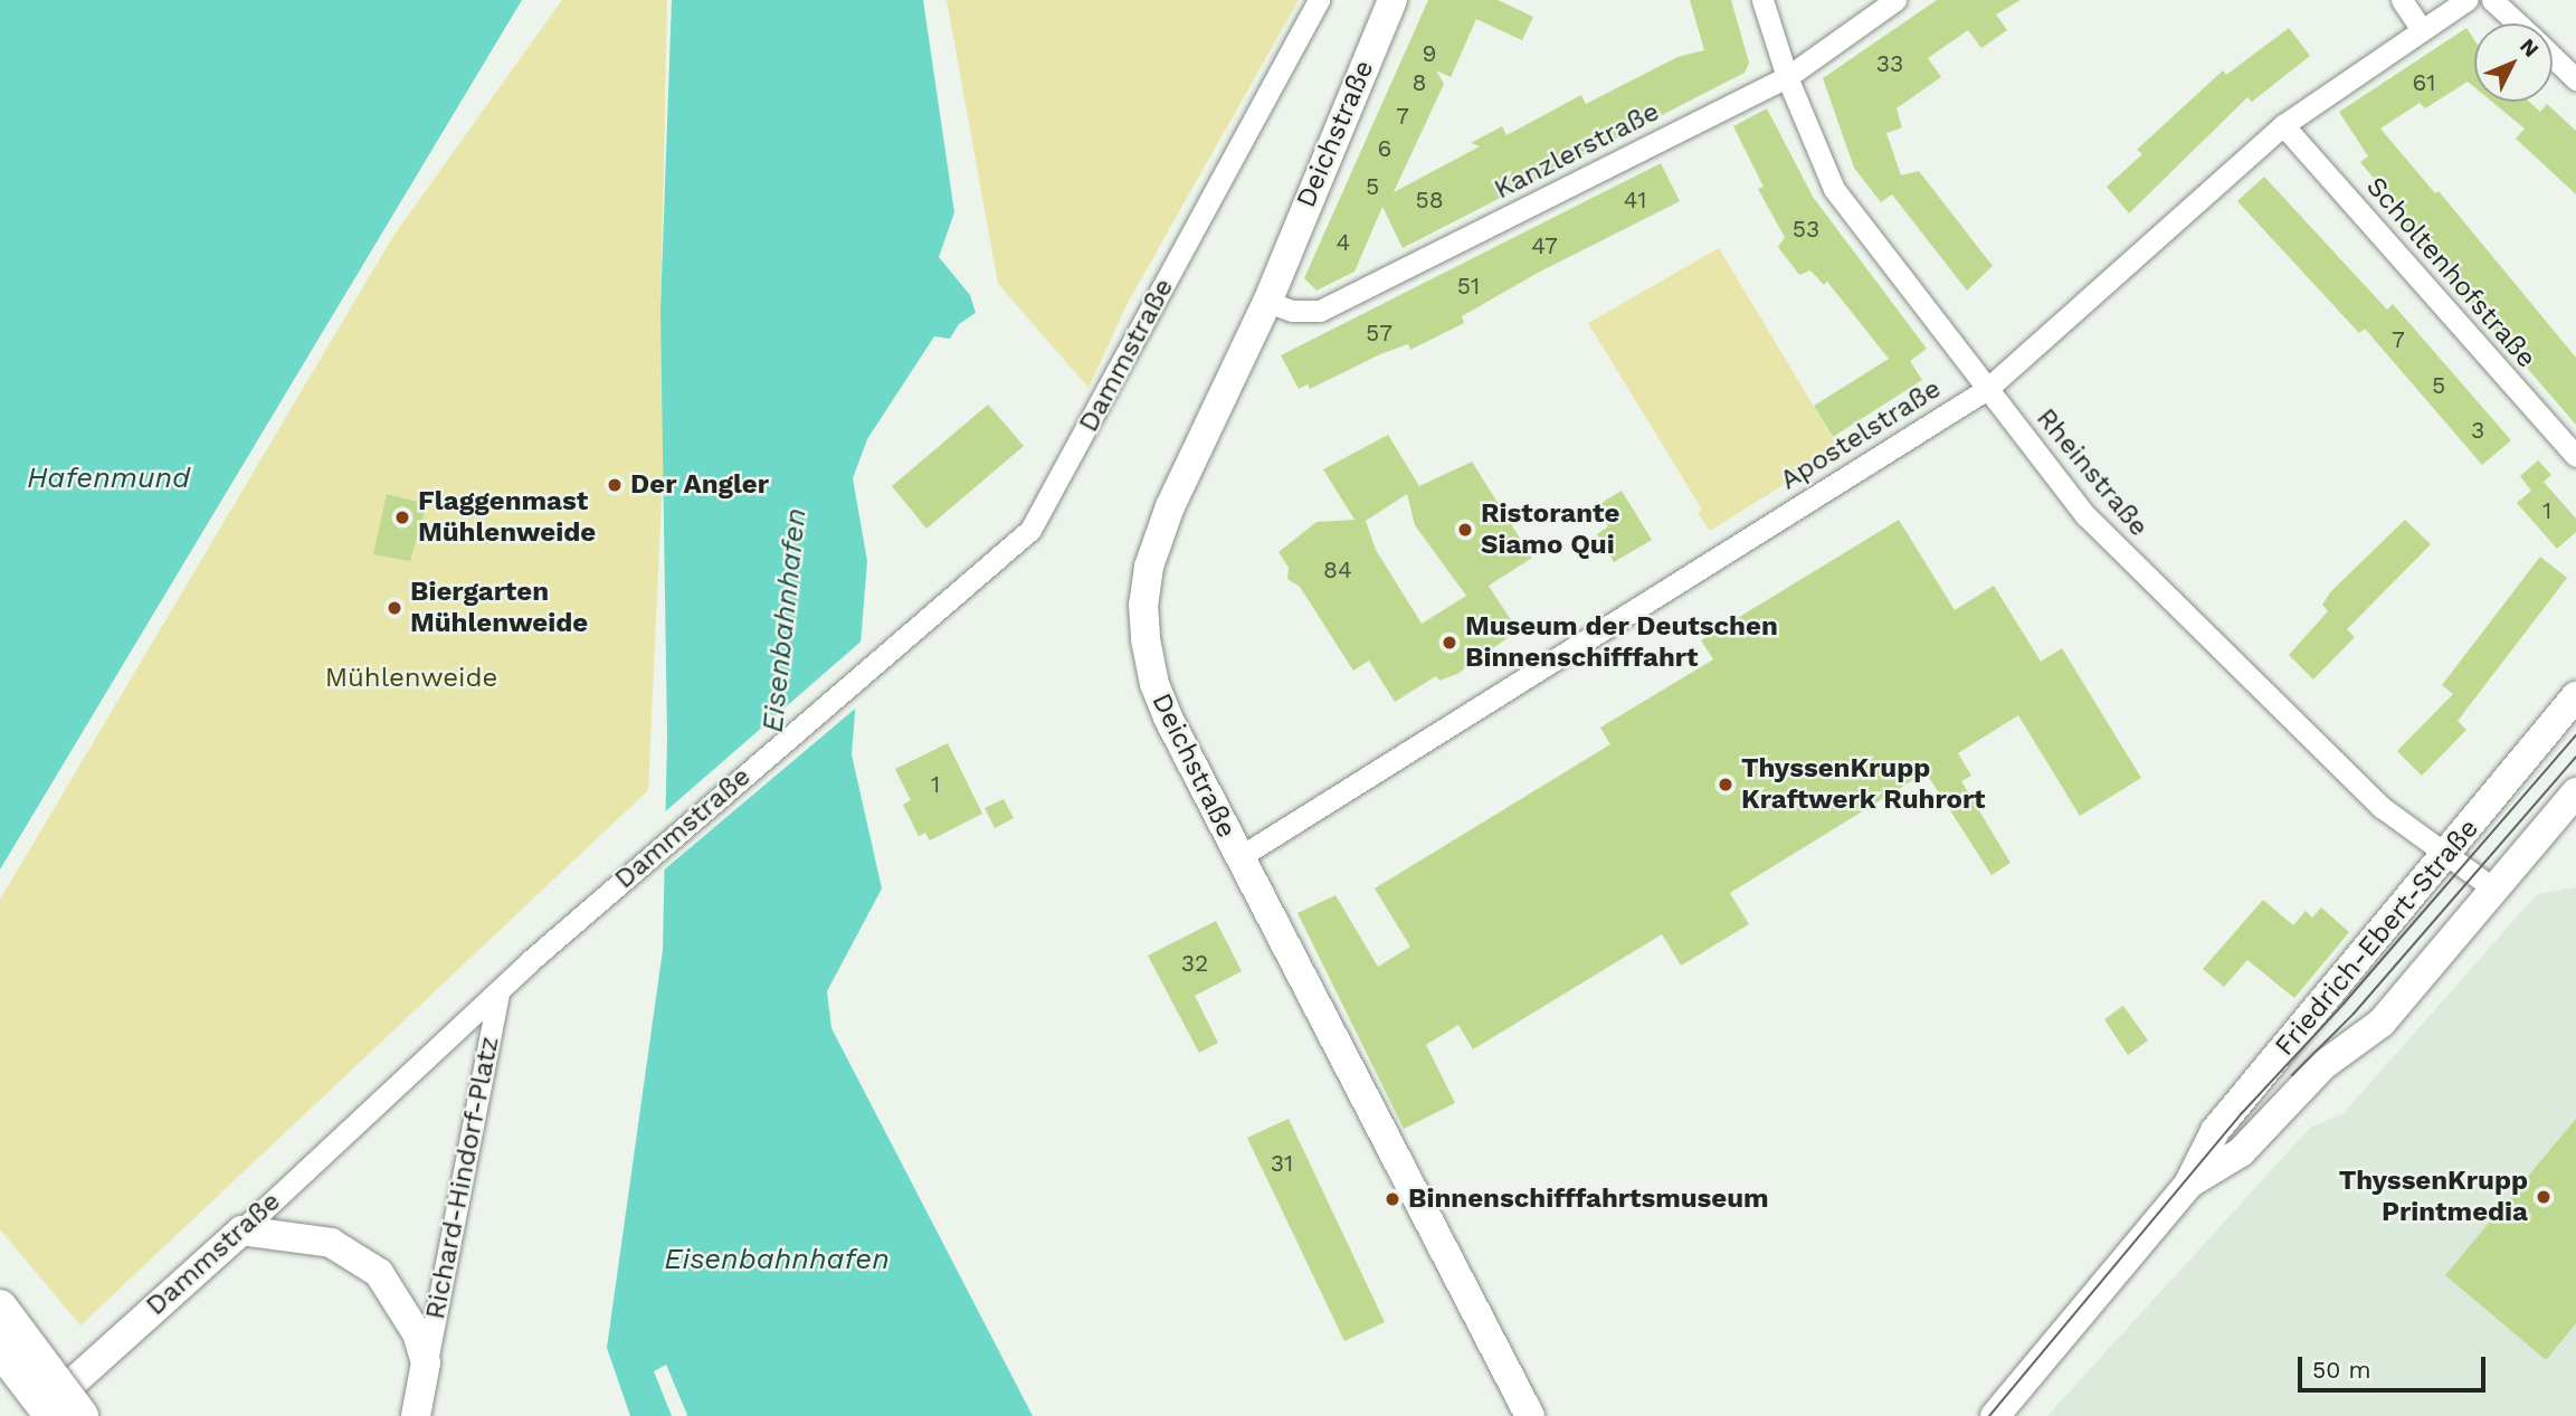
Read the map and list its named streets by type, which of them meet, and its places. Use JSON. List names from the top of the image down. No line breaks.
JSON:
{"streets":{"street":["Deichstraße","Kanzlerstraße","Scholtenhofstraße","Dammstraße","Apostelstraße","Rheinstraße","Friedrich-Ebert-Straße","Richard-Hindorf-Platz"]},"crossings":[["Deichstraße","Kanzlerstraße"],["Deichstraße","Apostelstraße"],["Kanzlerstraße","Rheinstraße"],["Scholtenhofstraße","Apostelstraße"],["Dammstraße","Richard-Hindorf-Platz"],["Apostelstraße","Rheinstraße"],["Rheinstraße","Friedrich-Ebert-Straße"]],"water":["Hafenmund","Eisenbahnhafen"],"parks":["Mühlenweide"],"places":["Der Angler","Flaggenmast Mühlenweide","Ristorante Siamo Qui","Biergarten Mühlenweide","Museum der Deutschen Binnenschifffahrt","ThyssenKrupp Kraftwerk Ruhrort","ThyssenKrupp Printmedia","Binnenschifffahrtsmuseum"],"house_numbers":["9","33","8","61","7","6","5","58","41","53","4","47","51","57","7","5","3","1","84","1","32","31"],"scale_bar":"50 m","north":"top right"}
